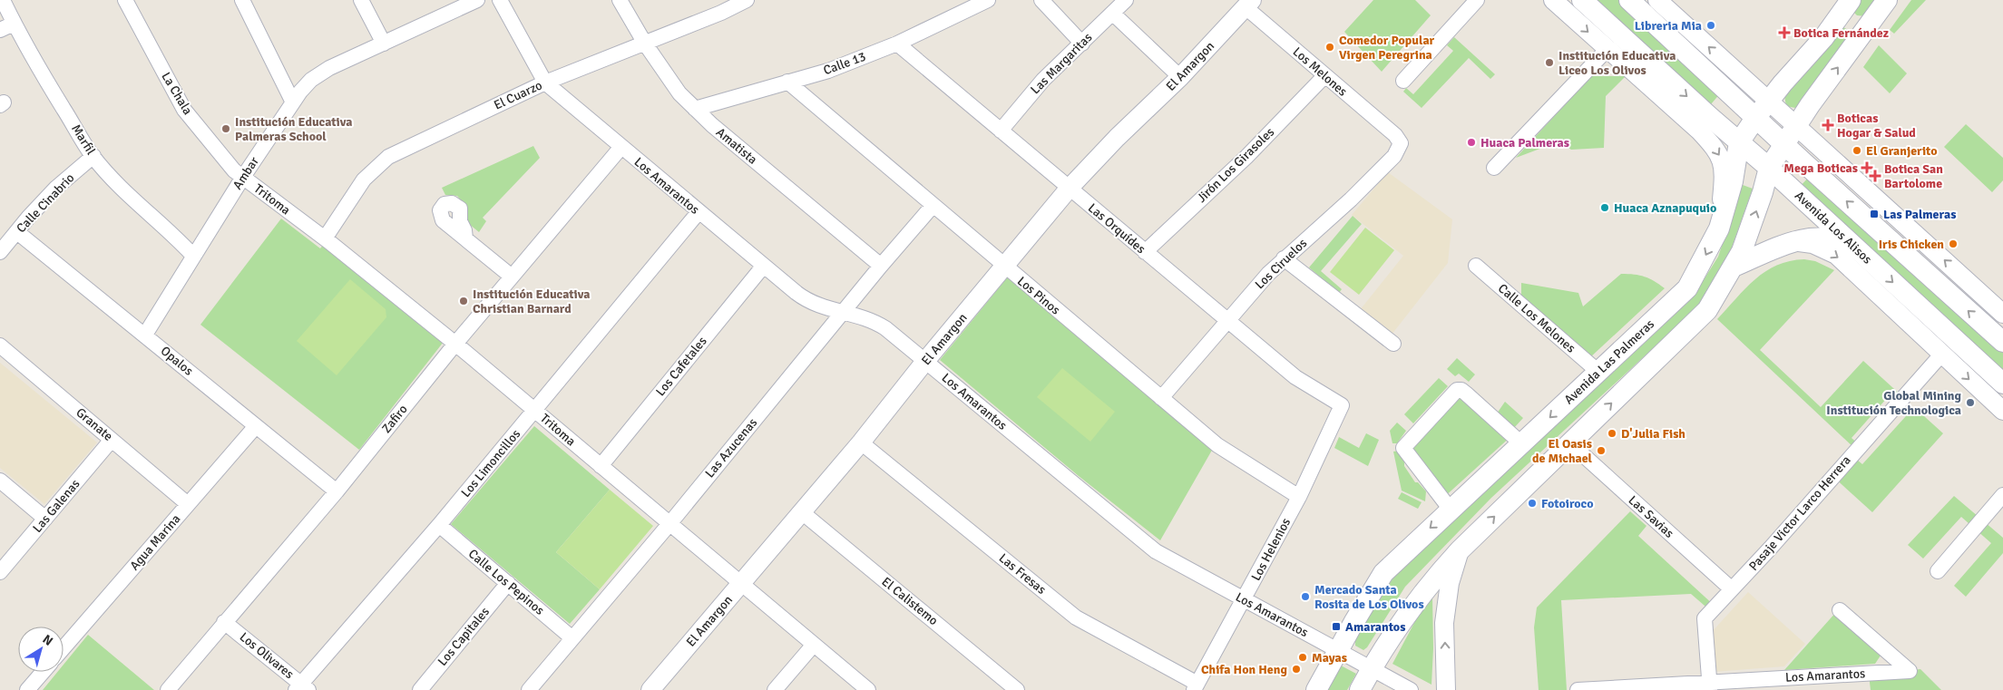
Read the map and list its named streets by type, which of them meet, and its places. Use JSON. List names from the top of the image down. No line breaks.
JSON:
{"streets":{"main road":["Avenida Los Alisos","Avenida Las Palmeras"],"street":["Calle 13","Las Margaritas","El Amargon","Los Melones","La Chala","El Cuarzo","Marfil","Amatista","Jirón Los Girasoles","Ambar","Los Amarantos","Tritoma","Calle Cinabrio","Las Orquídes","Los Ciruelos","Los Pinos","Calle Los Melones","Opalos","Los Cafetales","Zafiro","Granate","Las Azucenas","Los Limoncillos","Las Galenas","Pasaje Victor Larco Herrera","Las Savias","Agua Marina","Los Helenios","Las Fresas","Calle Los Pepinos","El Calistemo","Los Capitales","Los Olivares"]},"crossings":[["Calle 13","Amatista"],["Calle 13","Las Orquídes"],["Calle 13","Los Pinos"],["Las Margaritas","Las Orquídes"],["El Amargon","Los Melones"],["El Amargon","Los Amarantos"],["El Amargon","Tritoma"],["El Amargon","Las Orquídes"],["El Amargon","Los Pinos"],["El Amargon","Las Fresas"],["El Amargon","El Calistemo"],["Los Melones","Jirón Los Girasoles"],["Los Melones","Los Ciruelos"],["La Chala","Ambar"],["La Chala","Tritoma"],["El Cuarzo","Amatista"],["El Cuarzo","Los Amarantos"],["El Cuarzo","Tritoma"],["Marfil","Ambar"],["Marfil","Calle Cinabrio"],["Amatista","Las Azucenas"],["Jirón Los Girasoles","Las Orquídes"],["Ambar","Tritoma"],["Ambar","Opalos"],["Los Amarantos","Avenida Las Palmeras"],["Los Amarantos","Los Cafetales"],["Los Amarantos","Zafiro"],["Los Amarantos","Las Azucenas"],["Los Amarantos","Los Limoncillos"],["Los Amarantos","Pasaje Victor Larco Herrera"],["Los Amarantos","Los Helenios"],["Tritoma","Los Cafetales"],["Tritoma","Zafiro"],["Tritoma","Las Azucenas"],["Tritoma","Los Limoncillos"],["Calle Cinabrio","Opalos"],["Avenida Los Alisos","Avenida Las Palmeras"],["Avenida Los Alisos","Pasaje Victor Larco Herrera"],["Las Orquídes","Los Ciruelos"],["Las Orquídes","Los Helenios"],["Los Ciruelos","Los Pinos"],["Los Pinos","Las Azucenas"],["Los Pinos","Los Helenios"],["Calle Los Melones","Avenida Las Palmeras"],["Opalos","Zafiro"],["Opalos","Agua Marina"],["Zafiro","Los Olivares"],["Granate","Las Galenas"],["Granate","Agua Marina"],["Las Azucenas","Calle Los Pepinos"],["Los Limoncillos","Calle Los Pepinos"],["Los Limoncillos","Los Olivares"],["Pasaje Victor Larco Herrera","Las Savias"],["Los Helenios","Las Fresas"],["Calle Los Pepinos","Los Capitales"]],"places":{"other":["Libreria Mia","Comedor Popular Virgen Peregrina","Institución Educativa Liceo Los Olivos","Institución Educativa Palmeras School","Huaca Palmeras","El Granjerito","Huaca Aznapuquio","Iris Chicken","Institución Educativa Christian Barnard","Global Mining Institución Technologica","D'Julia Fish","El Oasis de Michael","Fotoiroco","Mercado Santa Rosita de Los Olivos","Mayas","Chifa Hon Heng"],"health":["Botica Fernández","Boticas Hogar & Salud","Mega Boticas","Botica San Bartolome"],"transit":["Las Palmeras","Amarantos"]},"north":"top right"}
